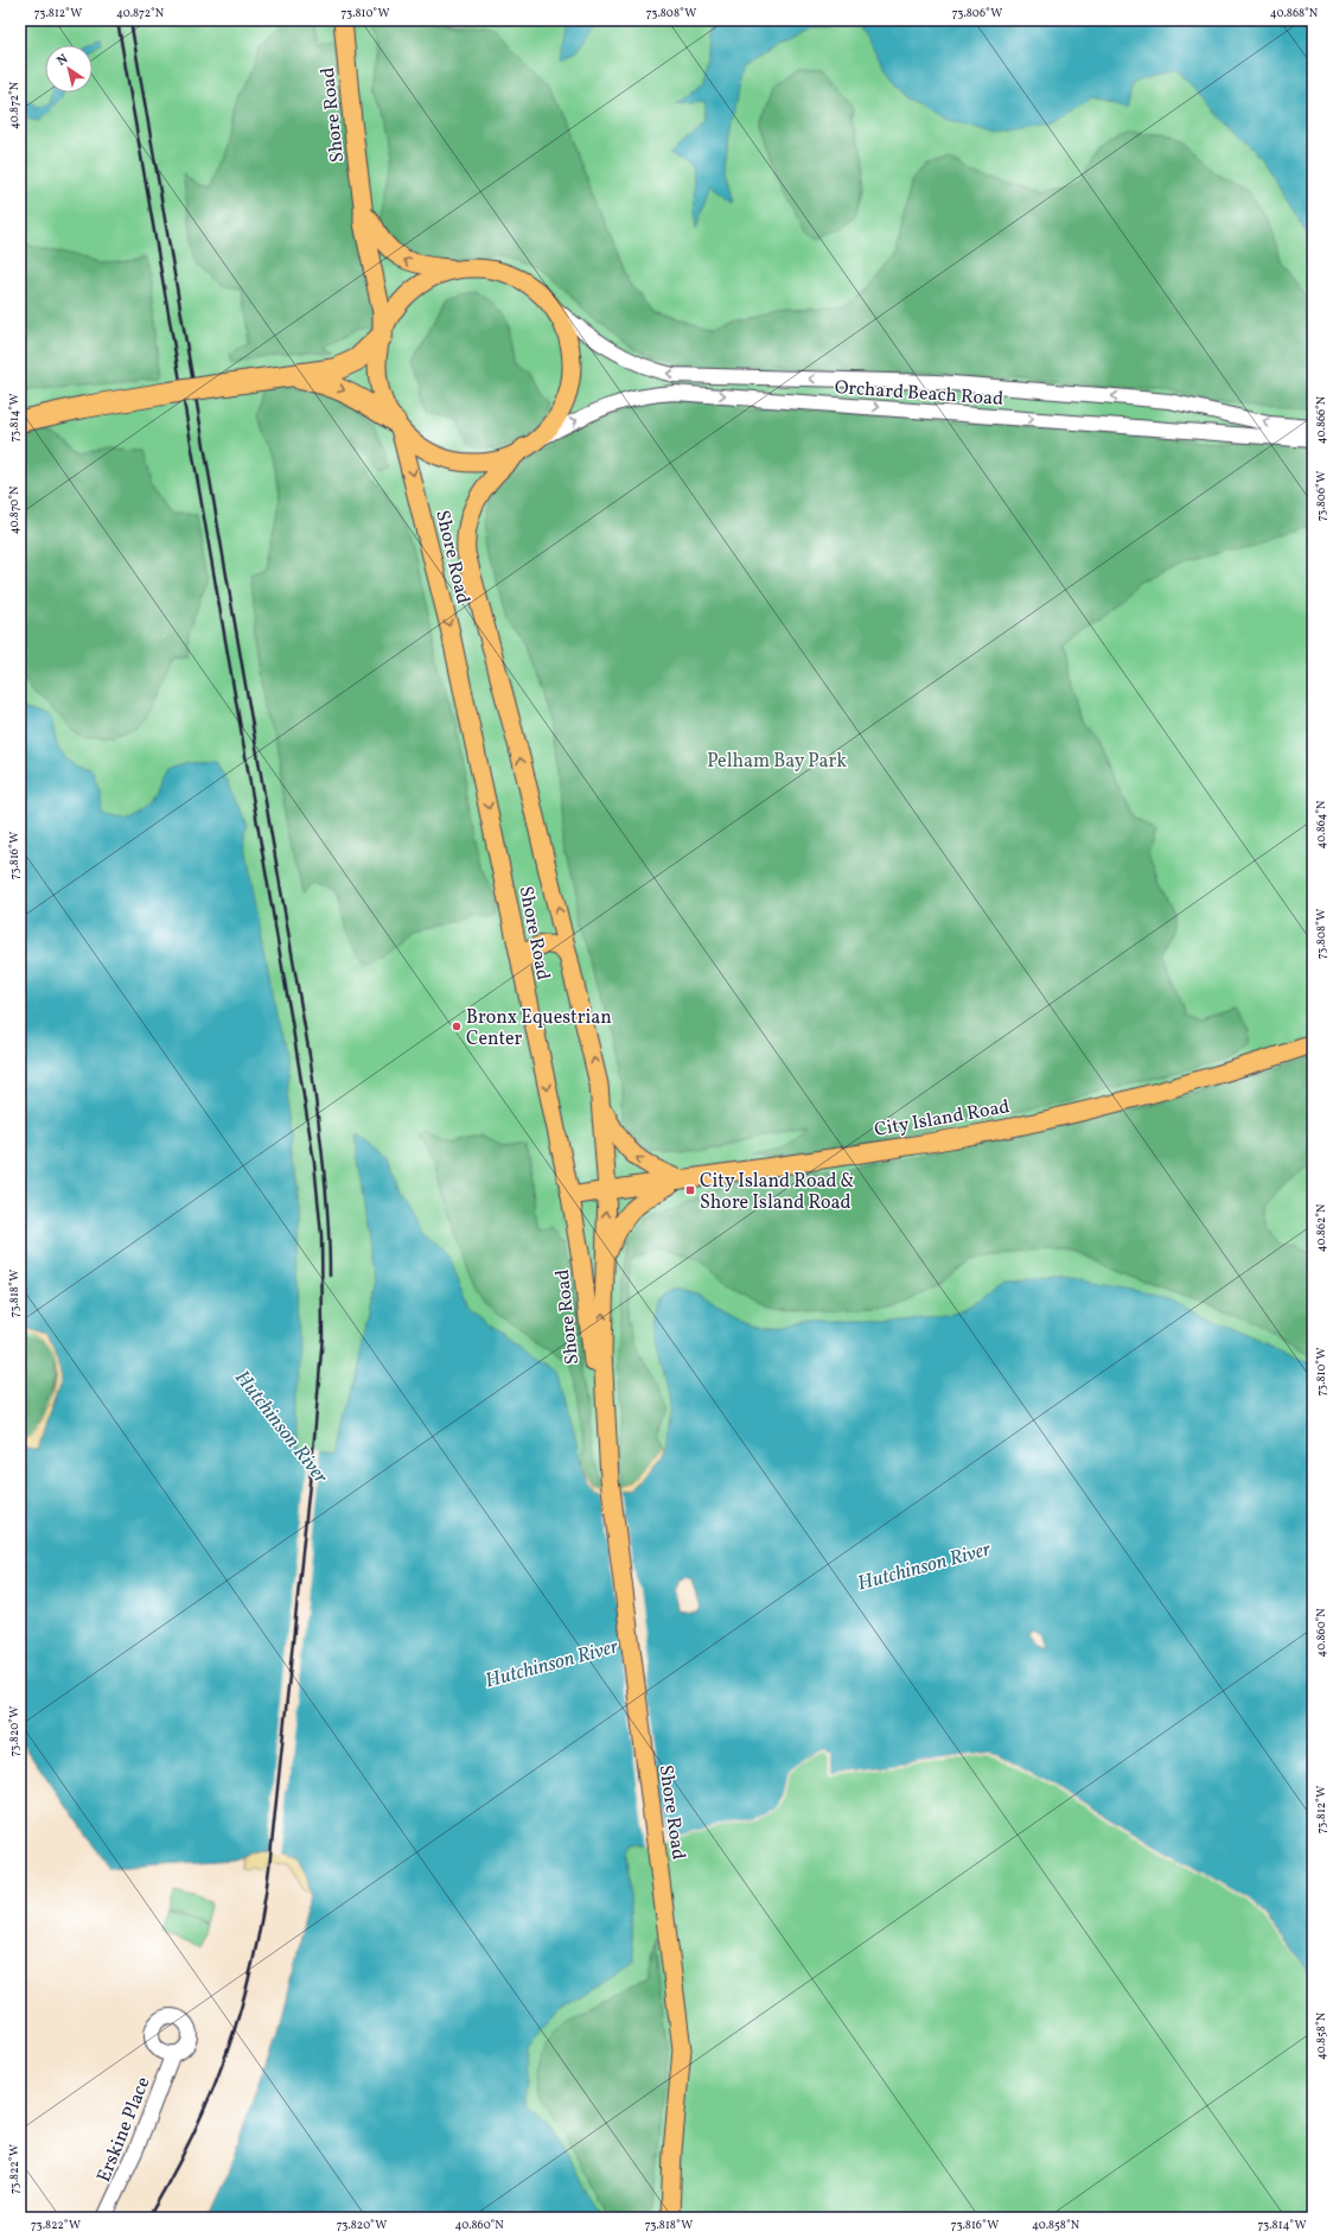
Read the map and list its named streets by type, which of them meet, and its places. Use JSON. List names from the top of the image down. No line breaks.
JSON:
{"streets":{"main road":["Shore Road","City Island Road"],"street":["Orchard Beach Road","Erskine Place"]},"crossings":[["Shore Road","Orchard Beach Road"],["Shore Road","City Island Road"]],"water":["Hutchinson River"],"parks":["Pelham Bay Park"],"places":{"other":["Bronx Equestrian Center"],"transit":["City Island Road & Shore Island Road"]},"north":"top left","coordinates":["73.812°W","40.872°N","73.810°W","73.808°W","73.806°W","40.868°N","73.814°W","40.866°N","40.870°N","40.864°N","73.816°W","40.862°N","73.818°W","40.860°N","73.820°W","40.858°N","73.822°W"]}
